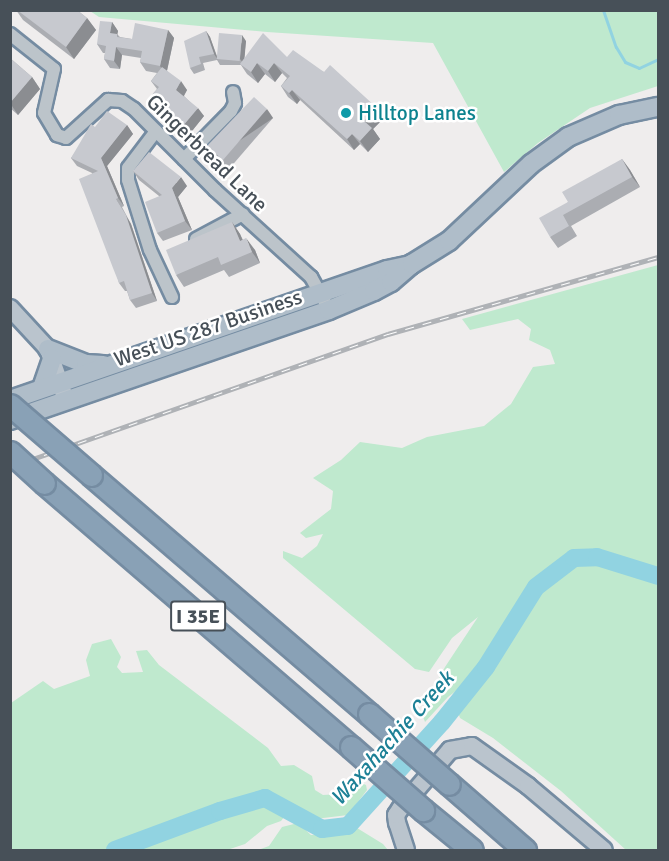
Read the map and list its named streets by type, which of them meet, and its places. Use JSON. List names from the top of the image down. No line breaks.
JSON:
{"streets":{"highway":["I 35E"],"main road":["West US 287 Business"],"street":["Gingerbread Lane"]},"crossings":[["Gingerbread Lane","West US 287 Business"]],"water":["Waxahachie Creek"],"places":["Hilltop Lanes"]}
